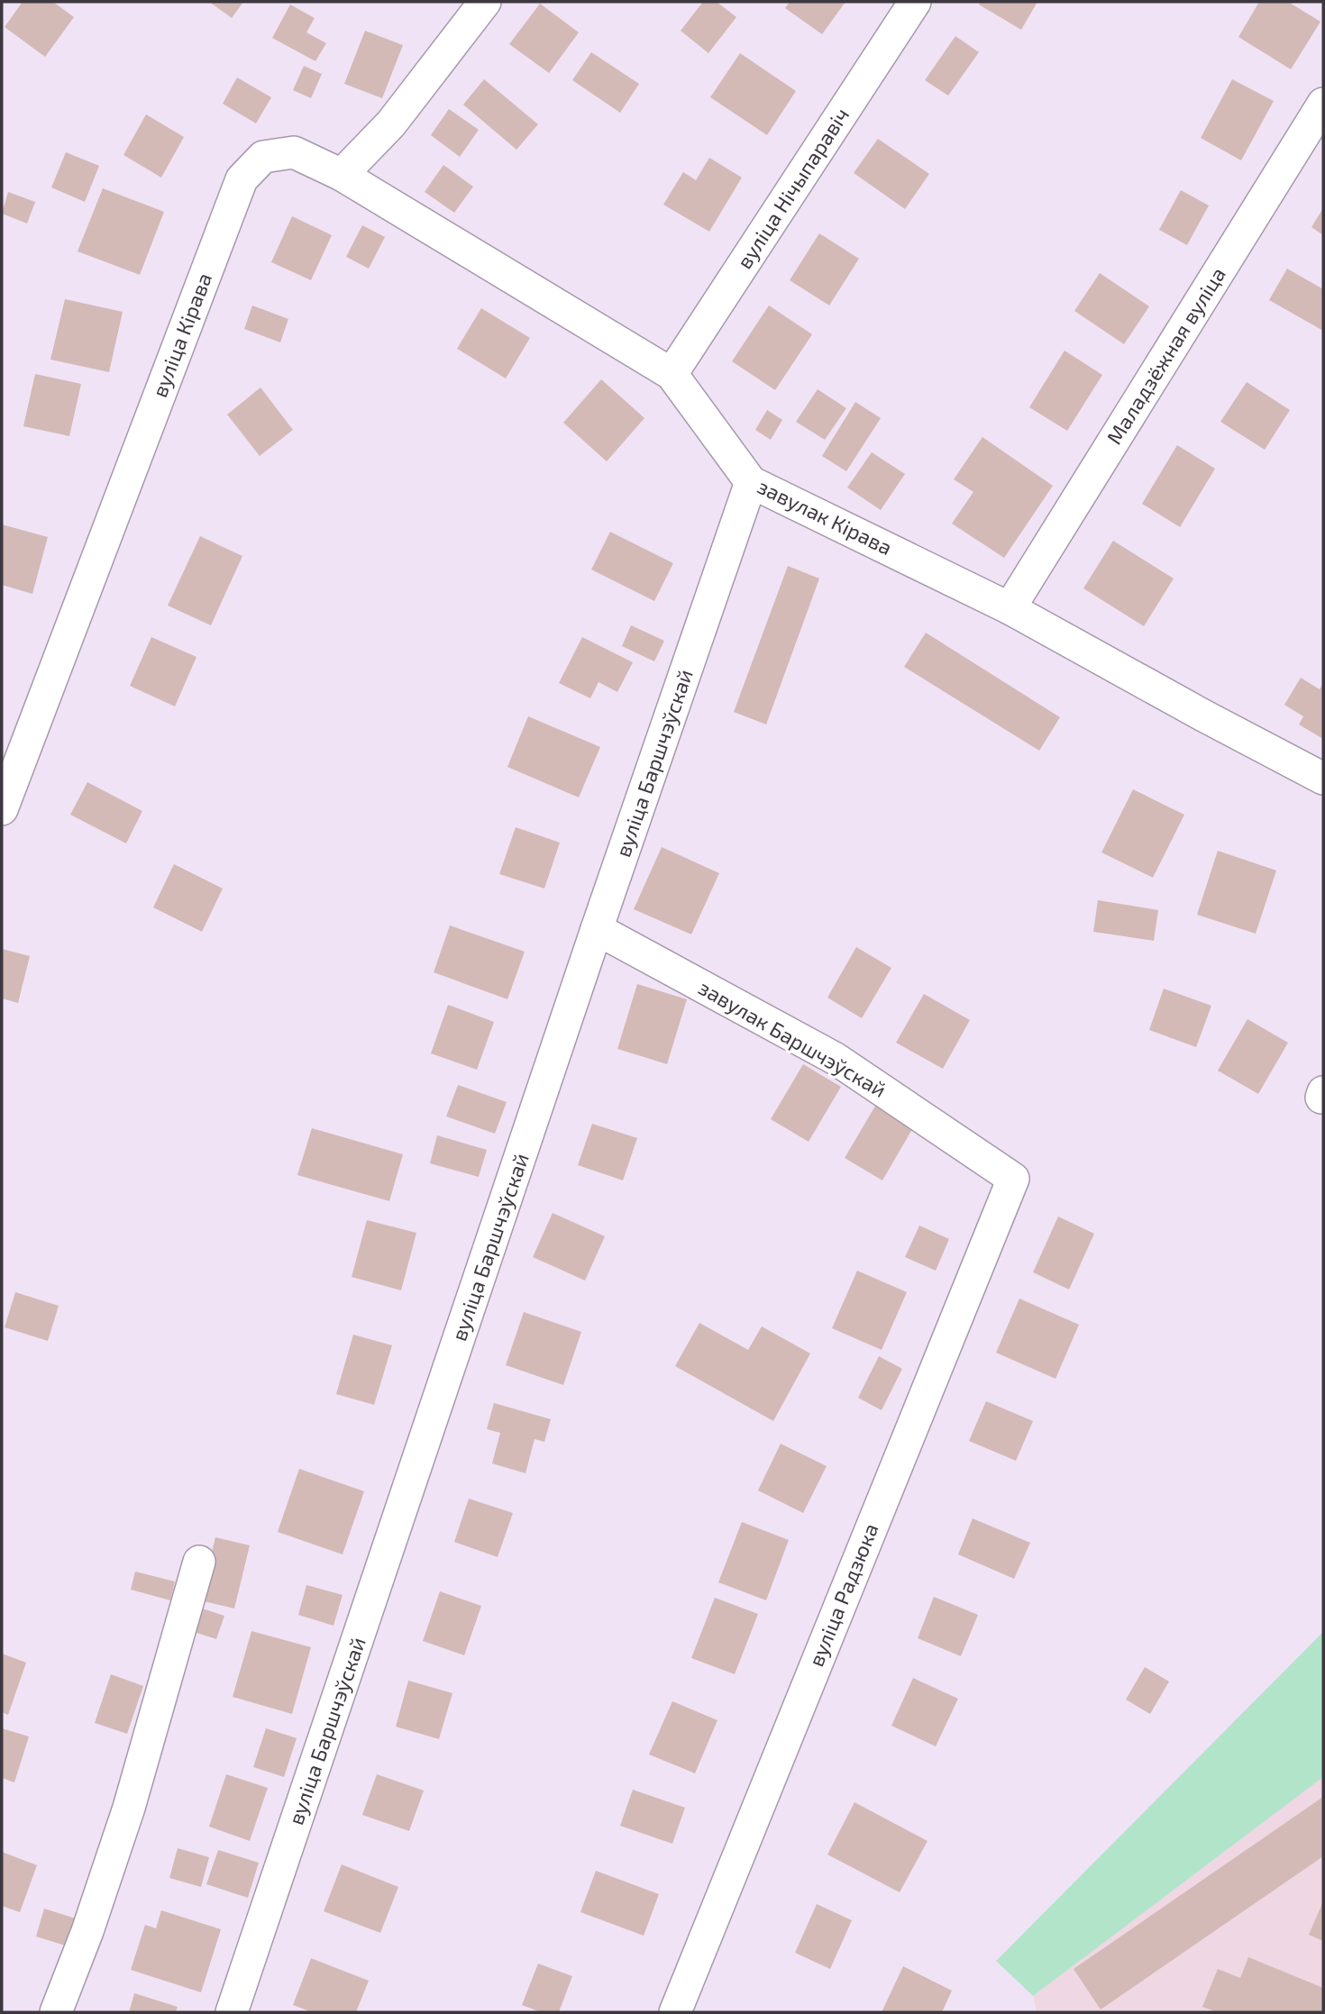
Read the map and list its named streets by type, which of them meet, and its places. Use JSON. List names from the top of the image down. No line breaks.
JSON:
{"streets":{"street":["вуліца Нічыпаравіч","вуліца Кірава","Маладзёжная вуліца","завулак Кірава","вуліца Баршчэўскай","завулак Баршчэўскай","вуліца Радзюка"]},"crossings":[["вуліца Нічыпаравіч","завулак Кірава"],["вуліца Кірава","завулак Кірава"],["Маладзёжная вуліца","завулак Кірава"],["завулак Кірава","вуліца Баршчэўскай"],["вуліца Баршчэўскай","завулак Баршчэўскай"],["завулак Баршчэўскай","вуліца Радзюка"]]}
